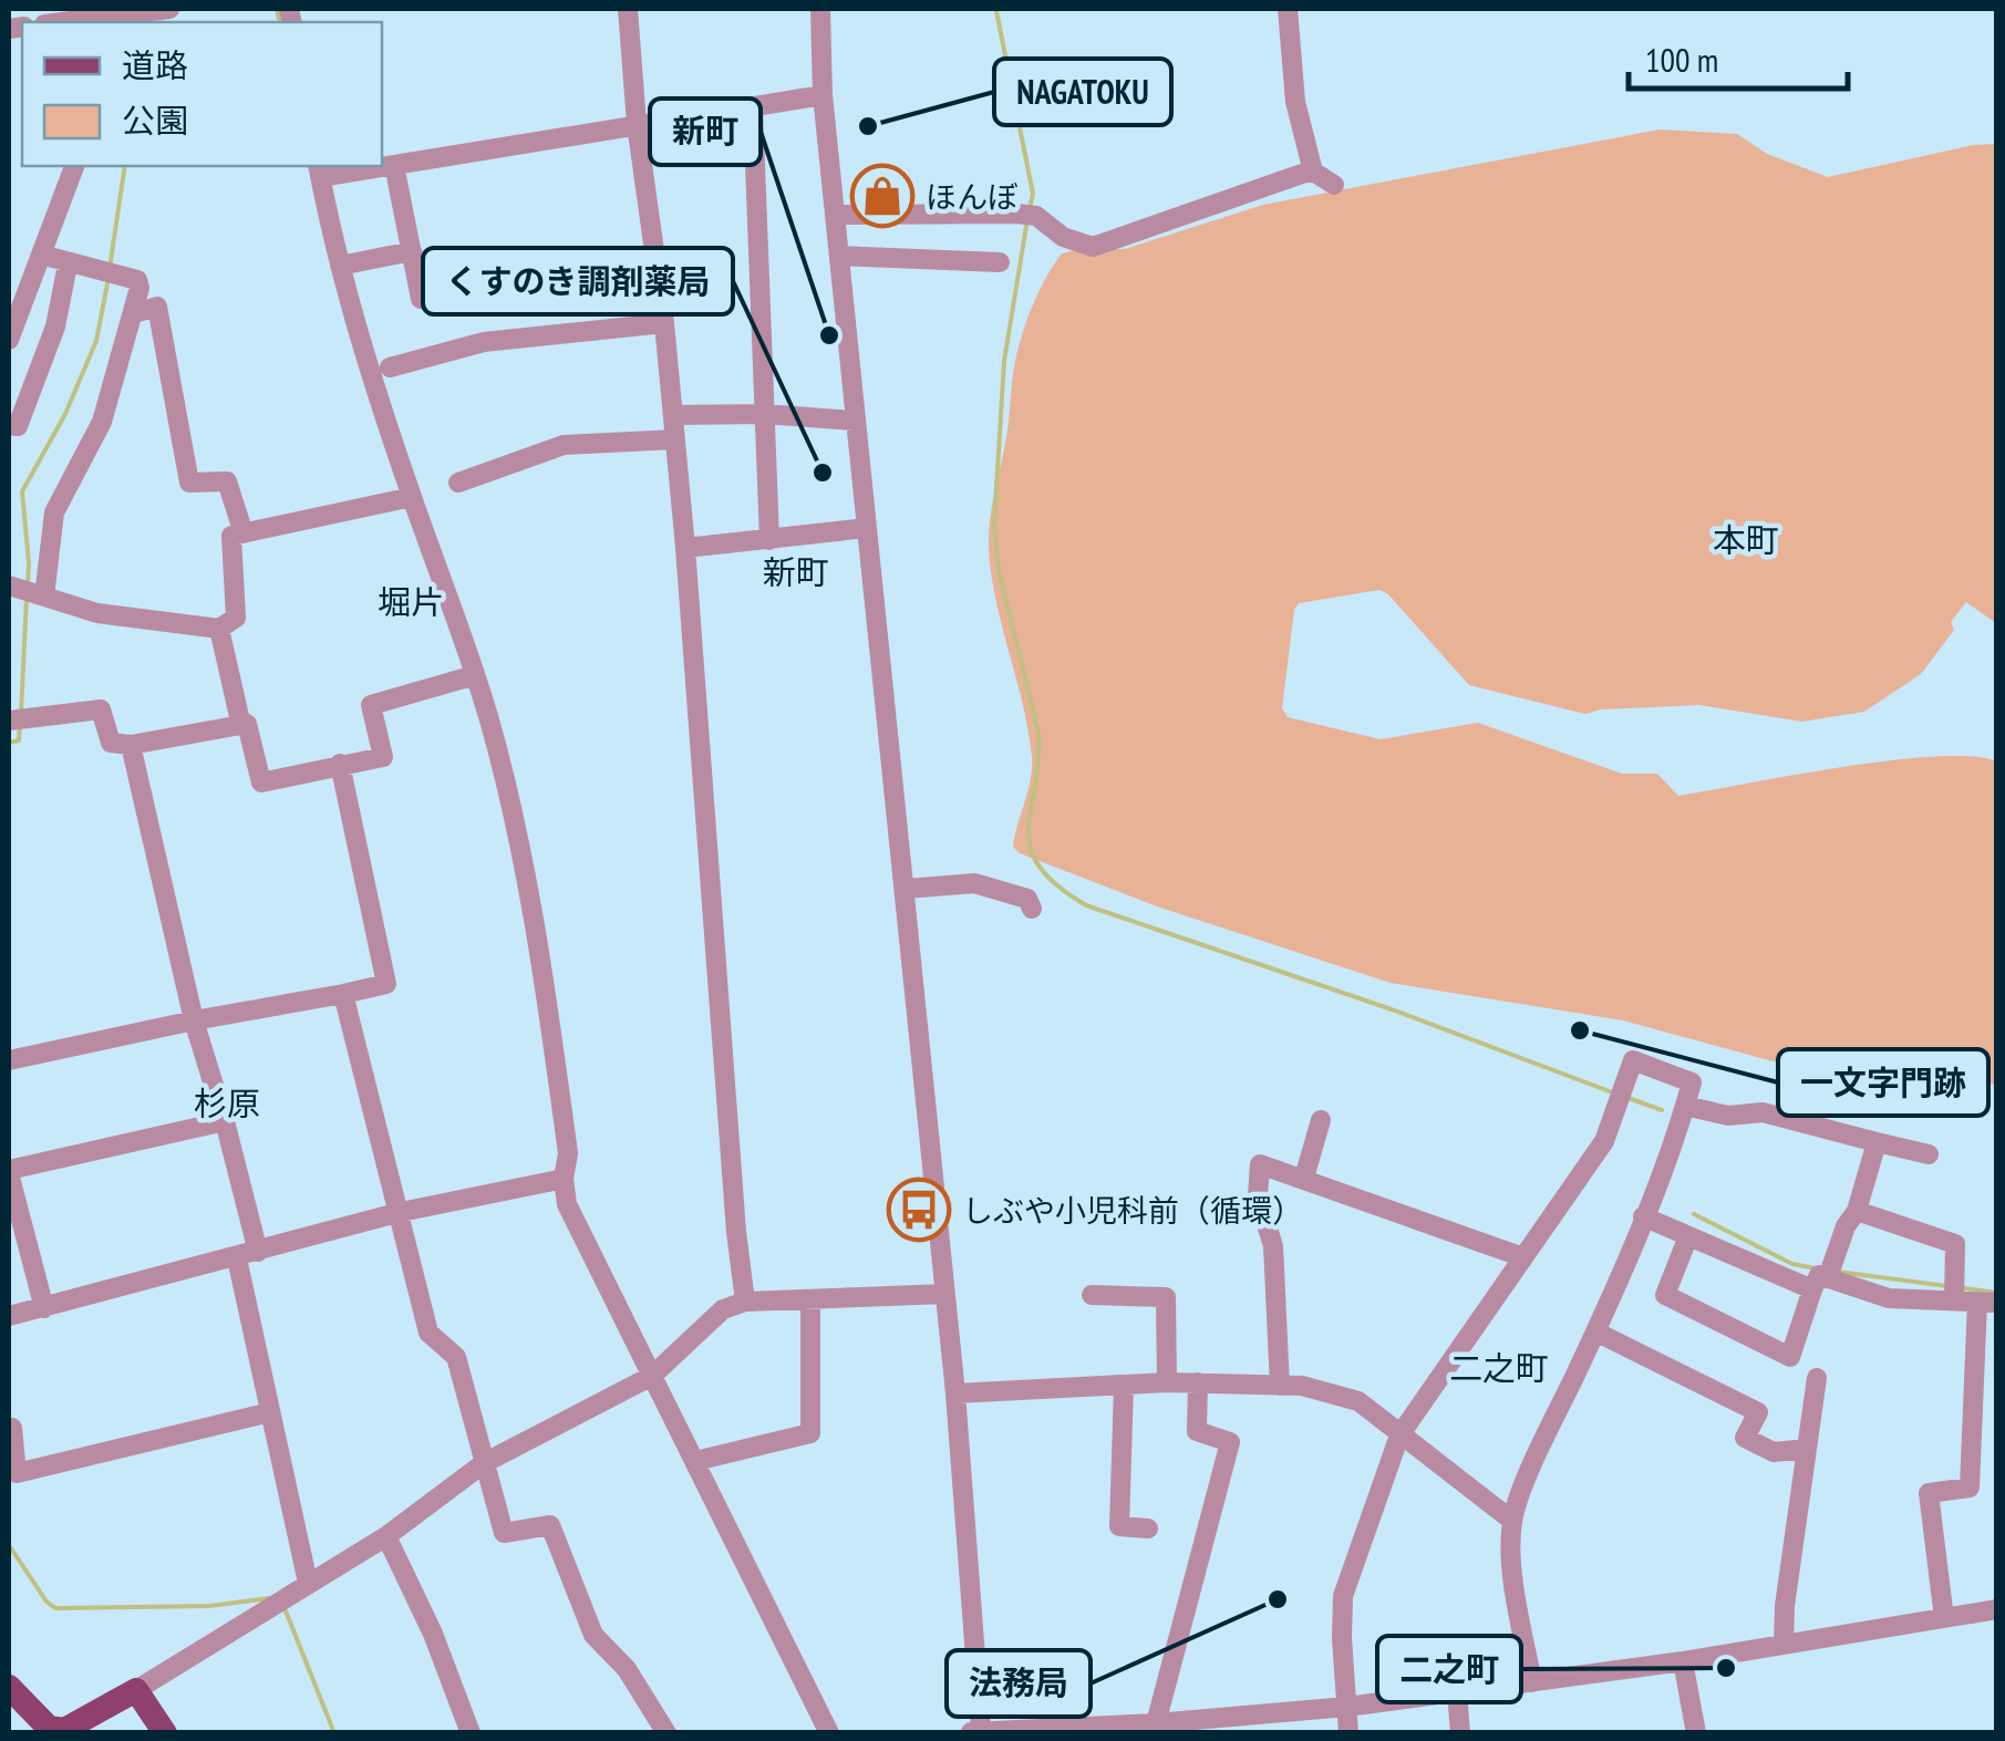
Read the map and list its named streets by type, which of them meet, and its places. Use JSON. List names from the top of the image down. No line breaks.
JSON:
{"districts":["本町","新町","堀片","杉原","二之町"],"places":{"other":["NAGATOKU","新町","くすのき調剤薬局","一文字門跡","法務局","二之町"],"shop":["ほんぼ"],"bus stop":["しぶや小児科前（循環）"]},"legend":["道路","公園"],"scale_bar":"100 m"}
